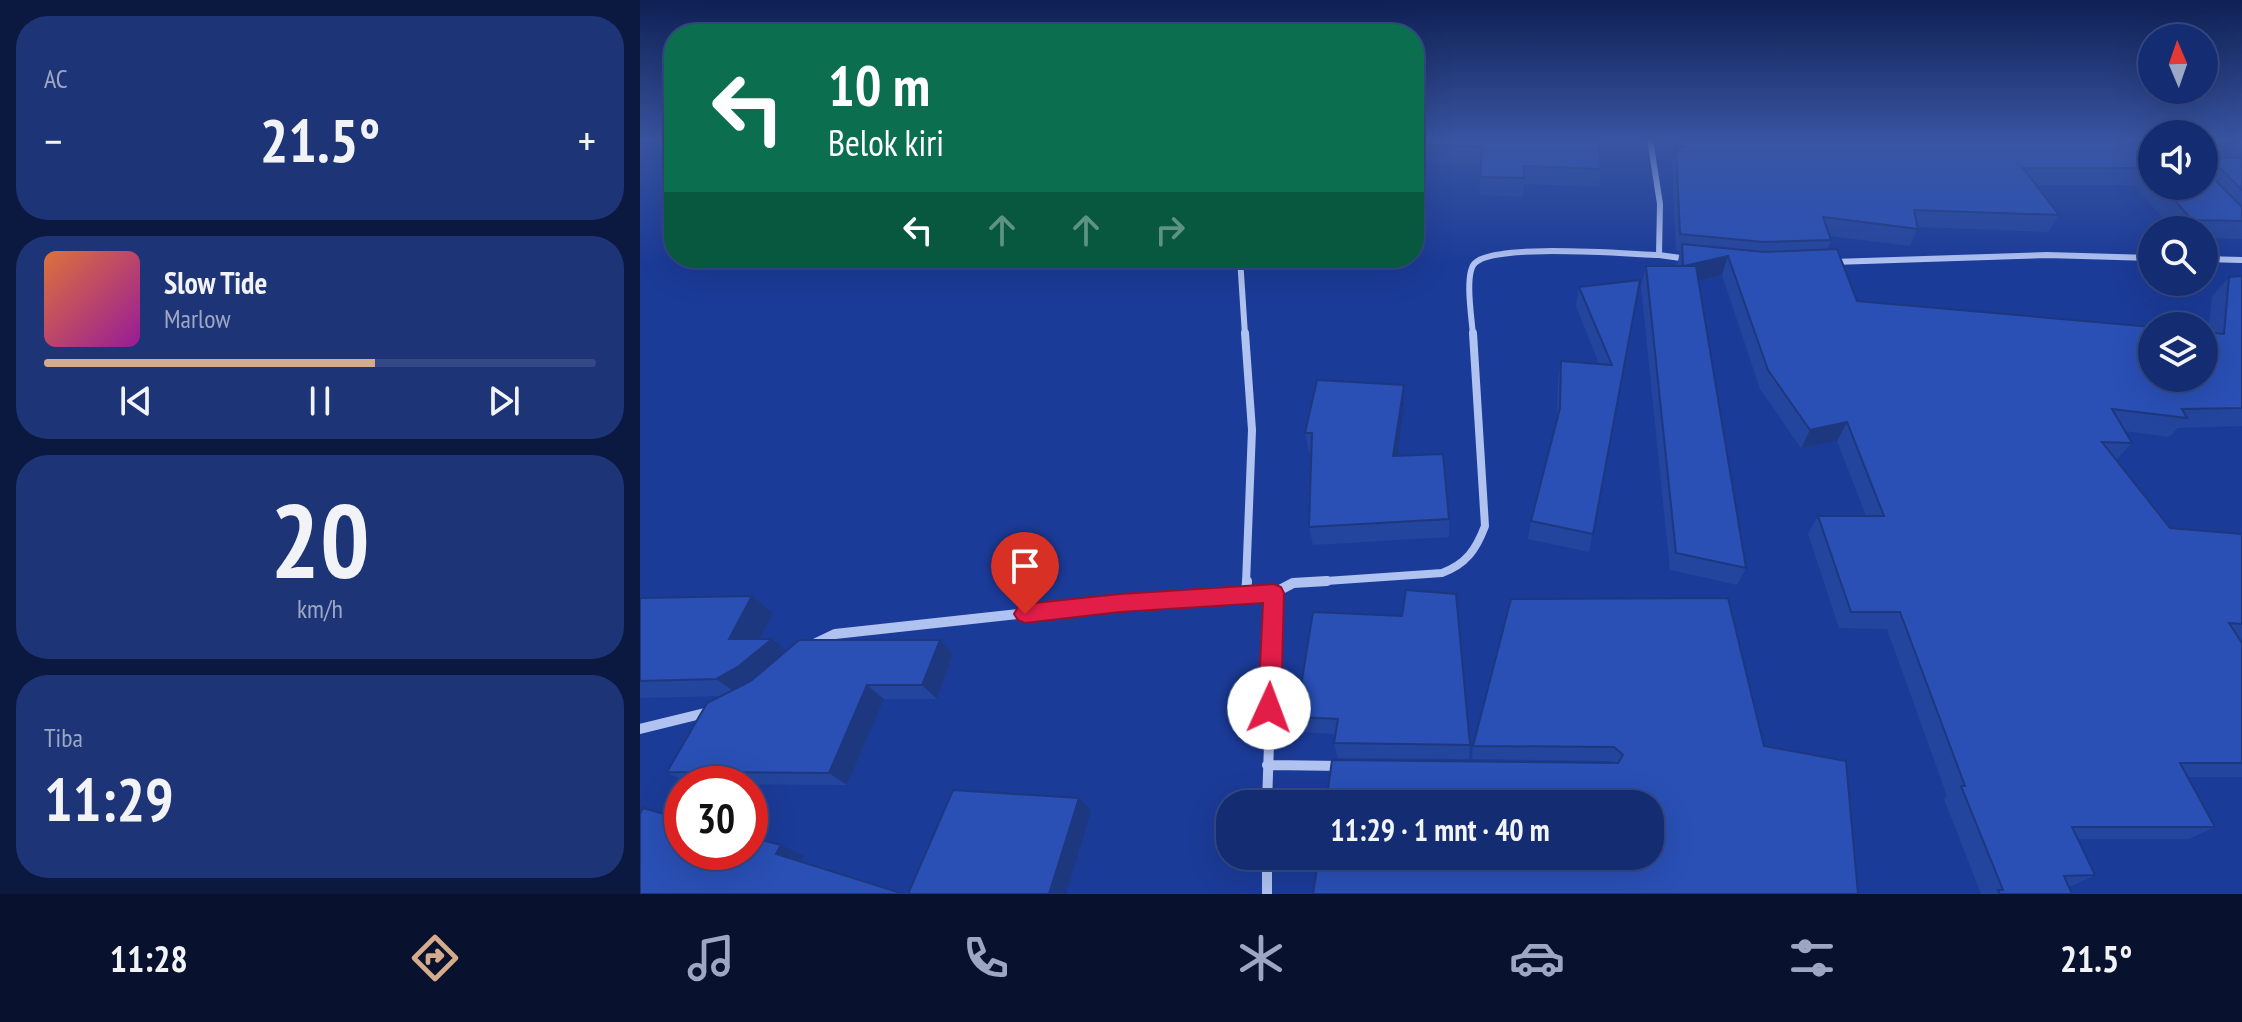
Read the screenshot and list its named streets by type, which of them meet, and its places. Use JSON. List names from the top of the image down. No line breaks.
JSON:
{"north":"top","page":{"tile":["AC",["20","km/h"],["Tiba","11:29"]],"turn":["10 m","Belok kiri"],"heat":["−","21.5°","+"],"song":["Slow Tide","Marlow"],"limit":"30","trip":"11:29 · 1 mnt · 40 m","tabs":["11:28","21.5°"]}}
